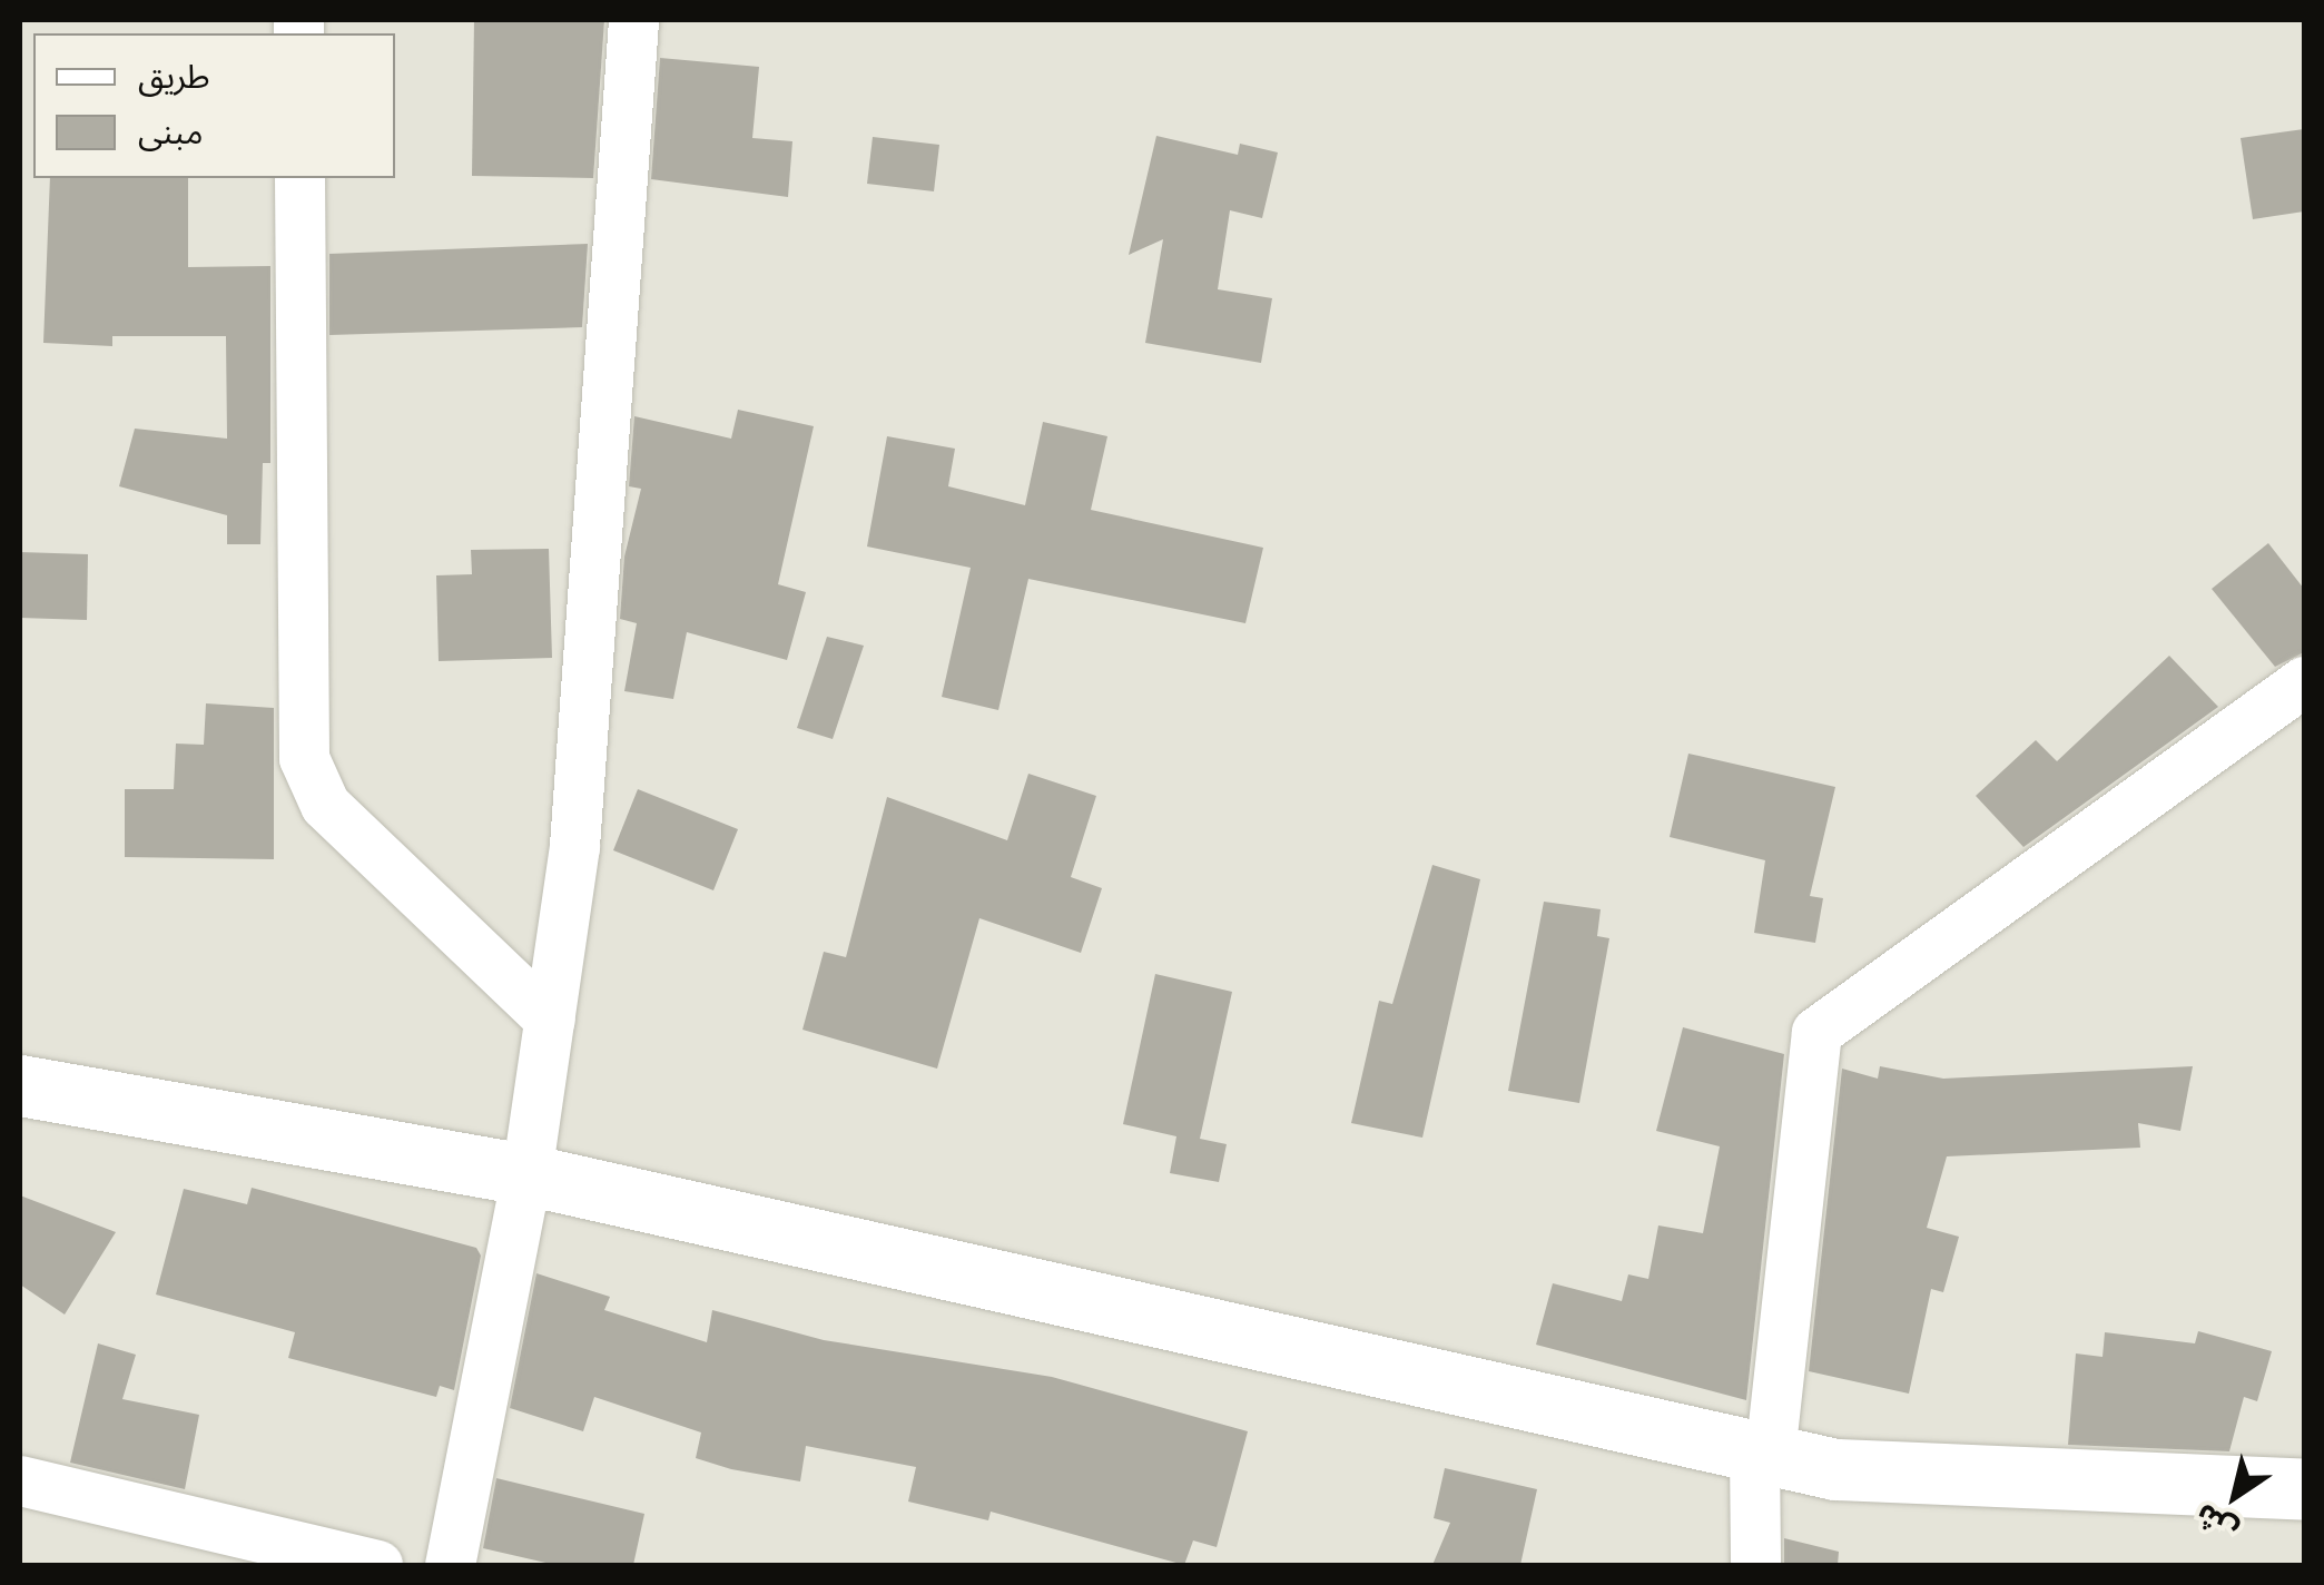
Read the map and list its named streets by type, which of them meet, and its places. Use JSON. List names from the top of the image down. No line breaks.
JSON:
{"legend":["طريق","مبنى"],"north":"bottom left"}
